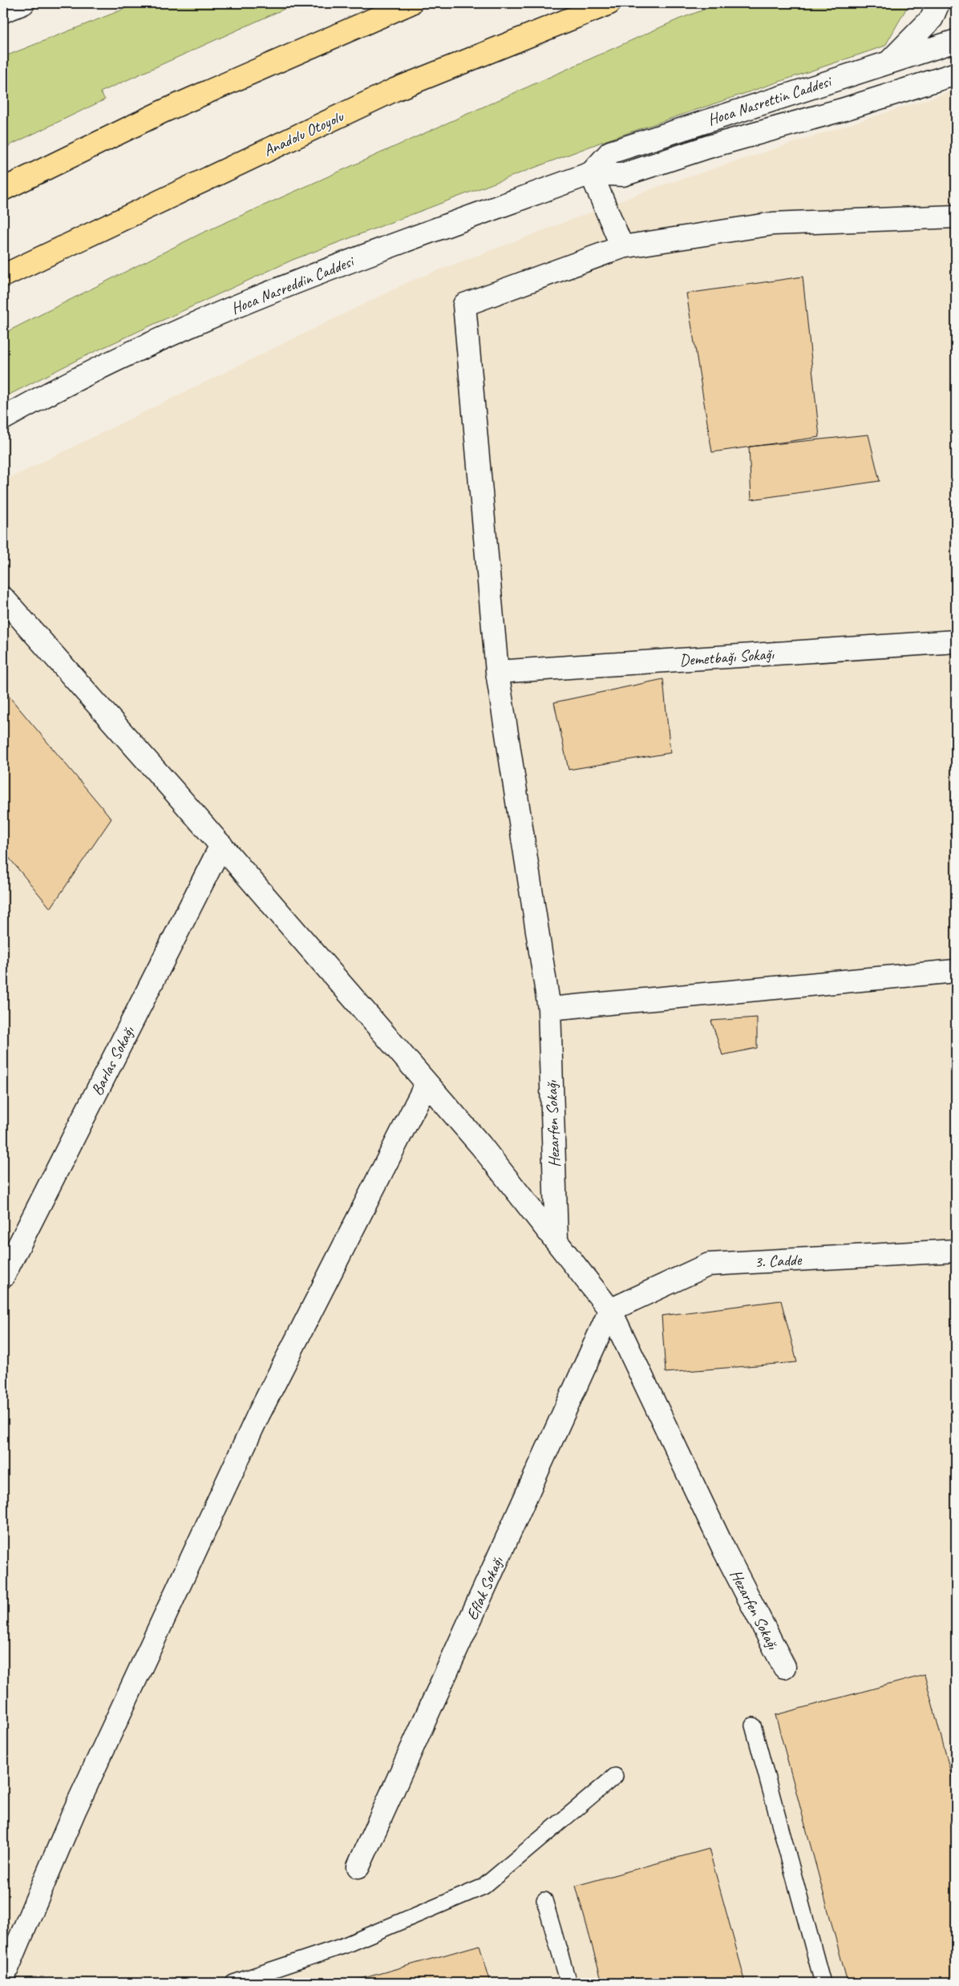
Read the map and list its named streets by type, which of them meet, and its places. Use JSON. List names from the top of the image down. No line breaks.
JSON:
{"streets":{"highway":["Anadolu Otoyolu"],"street":["Hoca Nasrettin Caddesi","Hoca Nasreddin Caddesi","Demetbağı Sokağı","Barlas Sokağı","Hezarfen Sokağı","3. Cadde","Eflak Sokağı"]},"crossings":[["Hoca Nasrettin Caddesi","Hoca Nasreddin Caddesi"],["Demetbağı Sokağı","Hezarfen Sokağı"],["Barlas Sokağı","Hezarfen Sokağı"],["Hezarfen Sokağı","3. Cadde"],["Hezarfen Sokağı","Eflak Sokağı"],["3. Cadde","Eflak Sokağı"]]}
